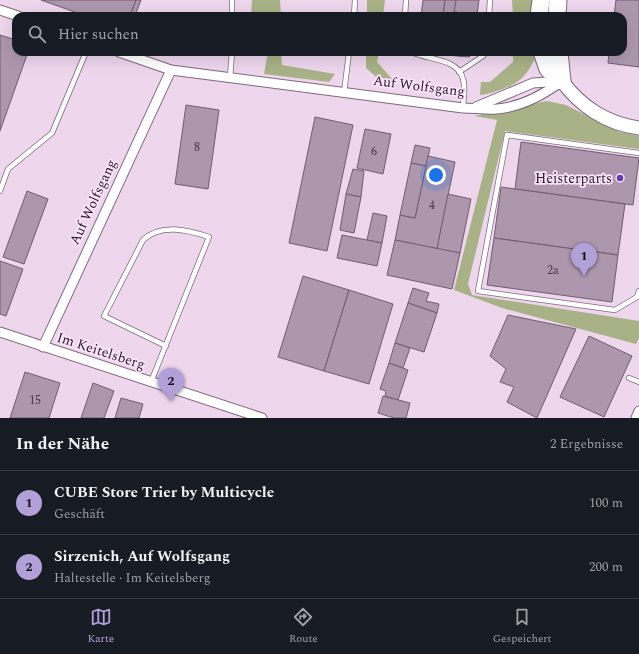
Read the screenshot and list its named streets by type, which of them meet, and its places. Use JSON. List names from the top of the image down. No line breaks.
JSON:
{"streets":{"street":["Auf Wolfsgang","Im Keitelsberg"]},"crossings":[["Auf Wolfsgang","Im Keitelsberg"]],"places":["Heisterparts"],"house_numbers":["8","6","4","2a","15"],"page":{"search":"Hier suchen","pins":["1","2"],"heading":["In der Nähe","2 Ergebnisse"],"list":[{"mark":"1","name":"CUBE Store Trier by Multicycle","note":"Geschäft","value":"100 m"},{"mark":"2","name":"Sirzenich, Auf Wolfsgang","note":"Haltestelle · Im Keitelsberg","value":"200 m"}],"nav":["Karte","Route","Gespeichert"]}}
